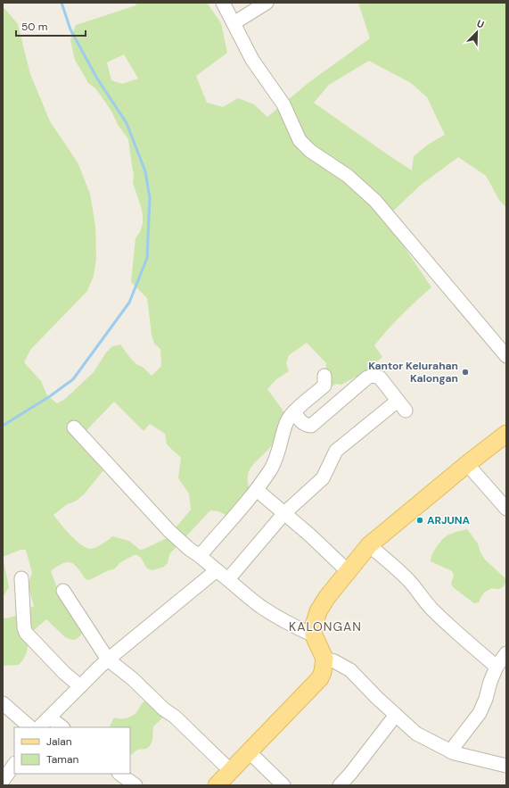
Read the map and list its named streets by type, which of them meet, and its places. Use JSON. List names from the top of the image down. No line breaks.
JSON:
{"districts":["KALONGAN"],"places":["Kantor Kelurahan Kalongan","ARJUNA"],"legend":["Jalan","Taman"],"scale_bar":"50 m","north":"top right"}
